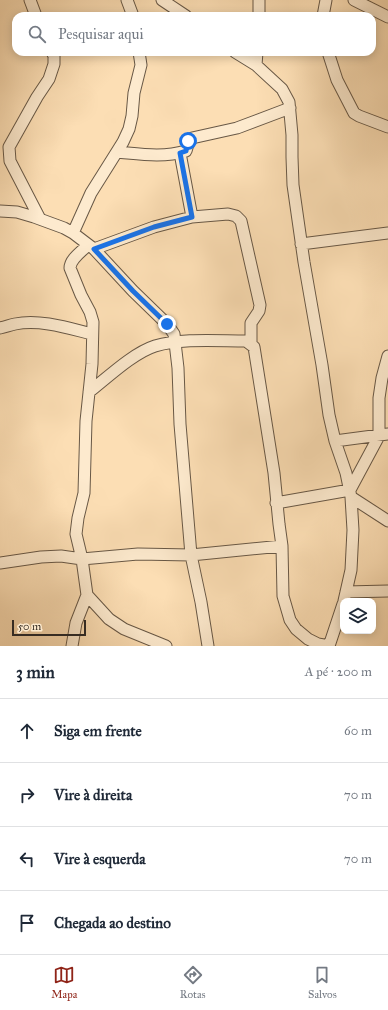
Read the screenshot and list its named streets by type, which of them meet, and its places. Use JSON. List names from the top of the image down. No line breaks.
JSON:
{"scale_bar":"50 m","page":{"search":"Pesquisar aqui","scale":"50 m","heading":["3 min","A pé · 200 m"],"list":[["Siga em frente","60 m"],["Vire à direita","70 m"],["Vire à esquerda","70 m"],"Chegada ao destino"],"nav":["Mapa","Rotas","Salvos"]}}
